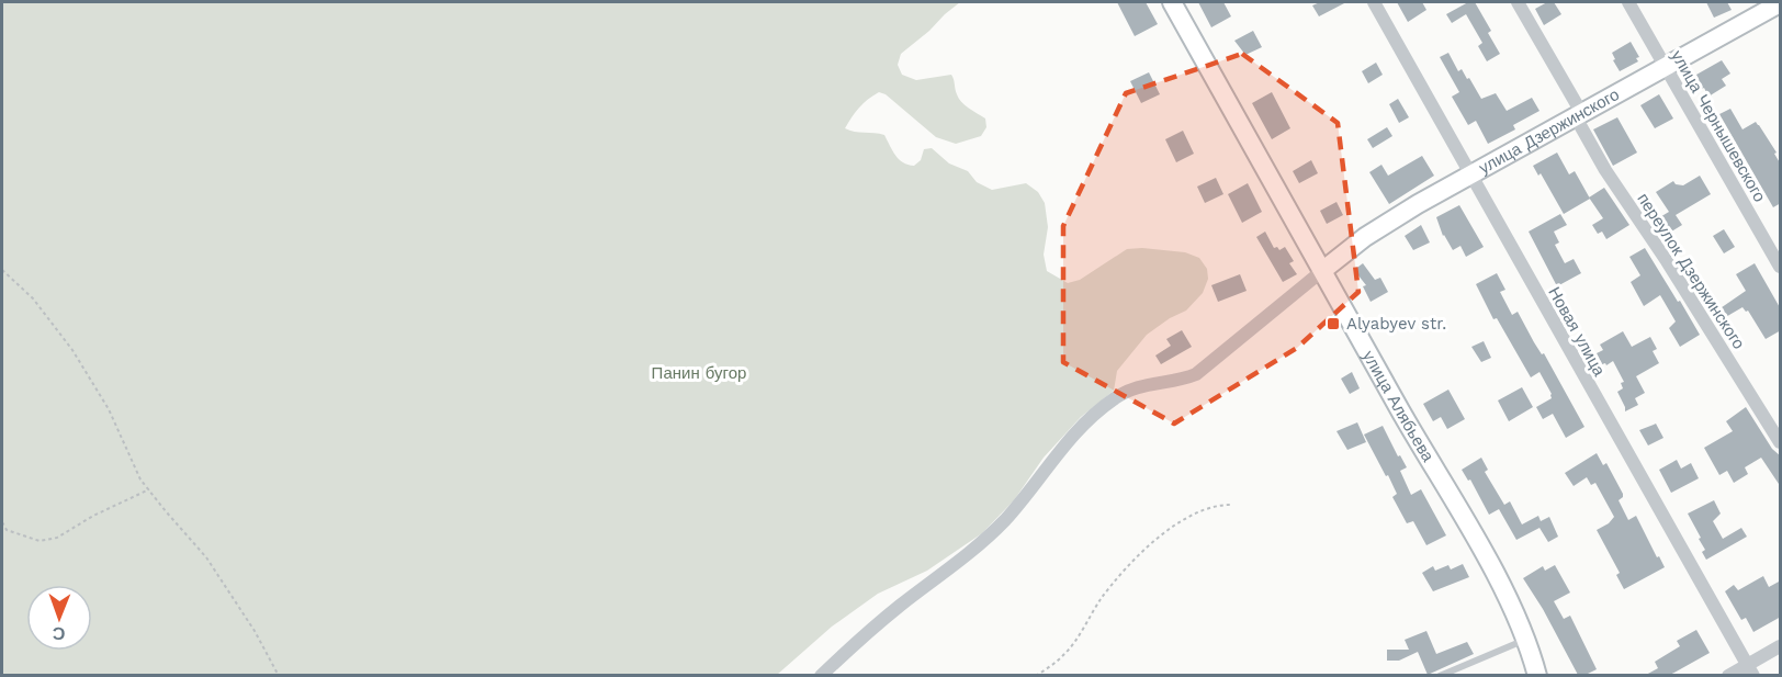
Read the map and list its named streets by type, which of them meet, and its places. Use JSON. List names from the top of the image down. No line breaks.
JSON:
{"streets":{"main road":["улица Дзержинского","улица Алябьева"],"street":["улица Чернышевского","переулок Дзержинского","Новая улица"]},"crossings":[["улица Чернышевского","улица Дзержинского"],["улица Дзержинского","переулок Дзержинского"],["улица Дзержинского","Новая улица"],["улица Дзержинского","улица Алябьева"]],"parks":["Панин бугор"],"places":{"transit":["Alyabyev str."]},"north":"bottom"}
